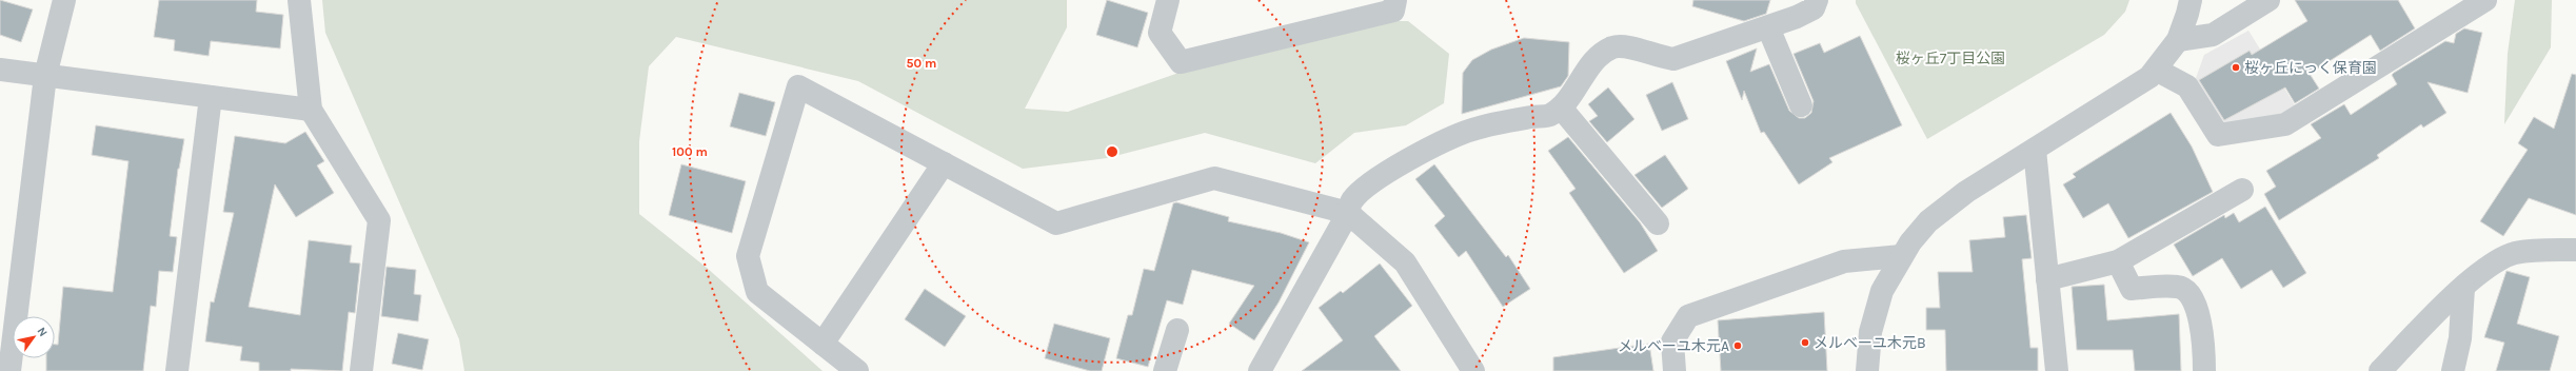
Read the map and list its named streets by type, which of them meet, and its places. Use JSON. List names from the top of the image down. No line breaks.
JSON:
{"parks":["桜ヶ丘7丁目公園"],"places":["桜ヶ丘にっく保育園","メルベーユ木元B","メルベーユ木元A"],"north":"top right","rings":["50 m","100 m"]}
